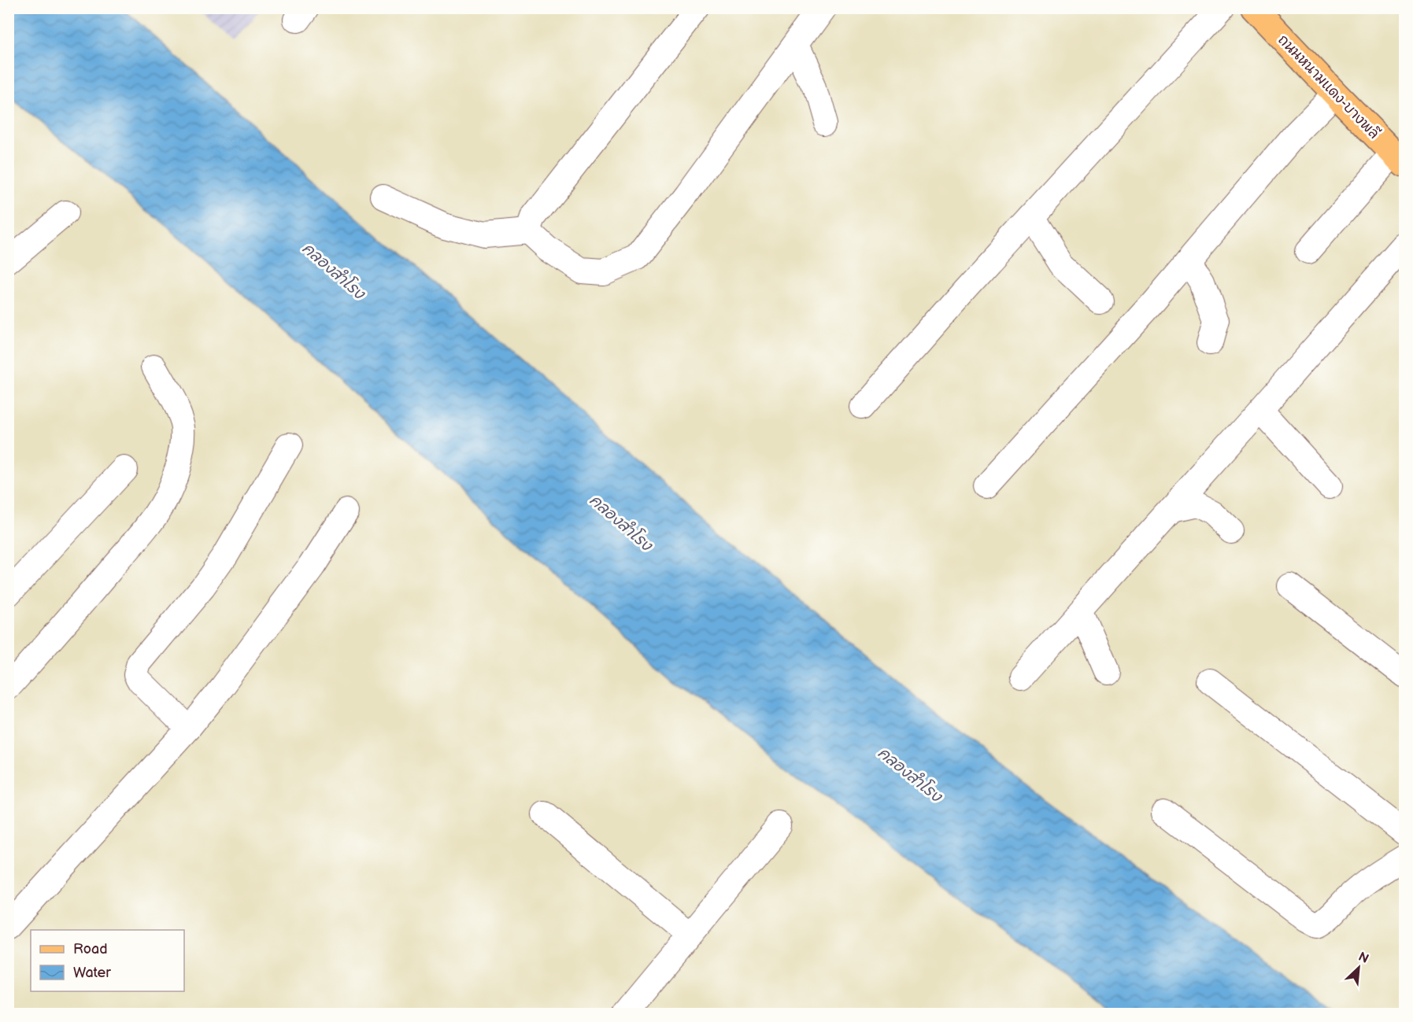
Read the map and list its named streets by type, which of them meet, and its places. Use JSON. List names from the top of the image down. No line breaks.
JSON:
{"streets":{"main road":["ถนนหนามแดง-บางพลี"]},"water":["คลองสำโรง"],"legend":["Road","Water"],"north":"top right"}
